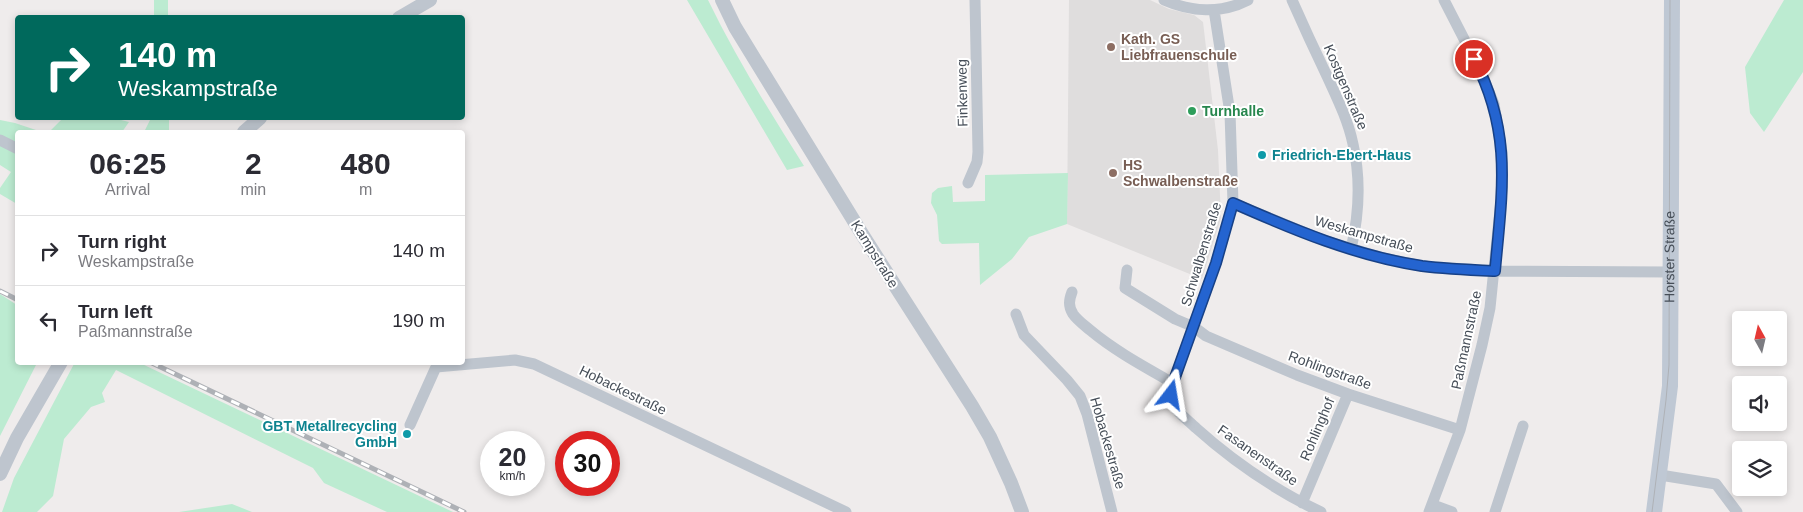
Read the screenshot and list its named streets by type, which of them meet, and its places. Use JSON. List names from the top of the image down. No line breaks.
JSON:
{"streets":{"main road":["Horster Straße"],"street":["Kostgenstraße","Finkenweg","Weskampstraße","Kampstraße","Schwalbenstraße","Paßmannstraße","Rohlingstraße","Hobackestraße","Rohlinghof","Fasanenstraße"]},"crossings":[["Kostgenstraße","Weskampstraße"],["Weskampstraße","Schwalbenstraße"],["Weskampstraße","Horster Straße"],["Weskampstraße","Paßmannstraße"],["Schwalbenstraße","Rohlingstraße"],["Schwalbenstraße","Fasanenstraße"],["Paßmannstraße","Rohlingstraße"],["Rohlingstraße","Rohlinghof"],["Rohlinghof","Fasanenstraße"]],"places":["Kath. GS Liebfrauenschule","Turnhalle","Friedrich-Ebert-Haus","HS Schwalbenstraße","GBT Metallrecycling GmbH"],"north":"top","page":{"turn":["140 m","Weskampstraße"],"eta":["06:25","Arrival","2","min","480","m"],"list":[{"name":"Turn right","note":"Weskampstraße","value":"140 m"},{"name":"Turn left","note":"Paßmannstraße","value":"190 m"}],"speed":"20 km/h","limit":"30"}}
